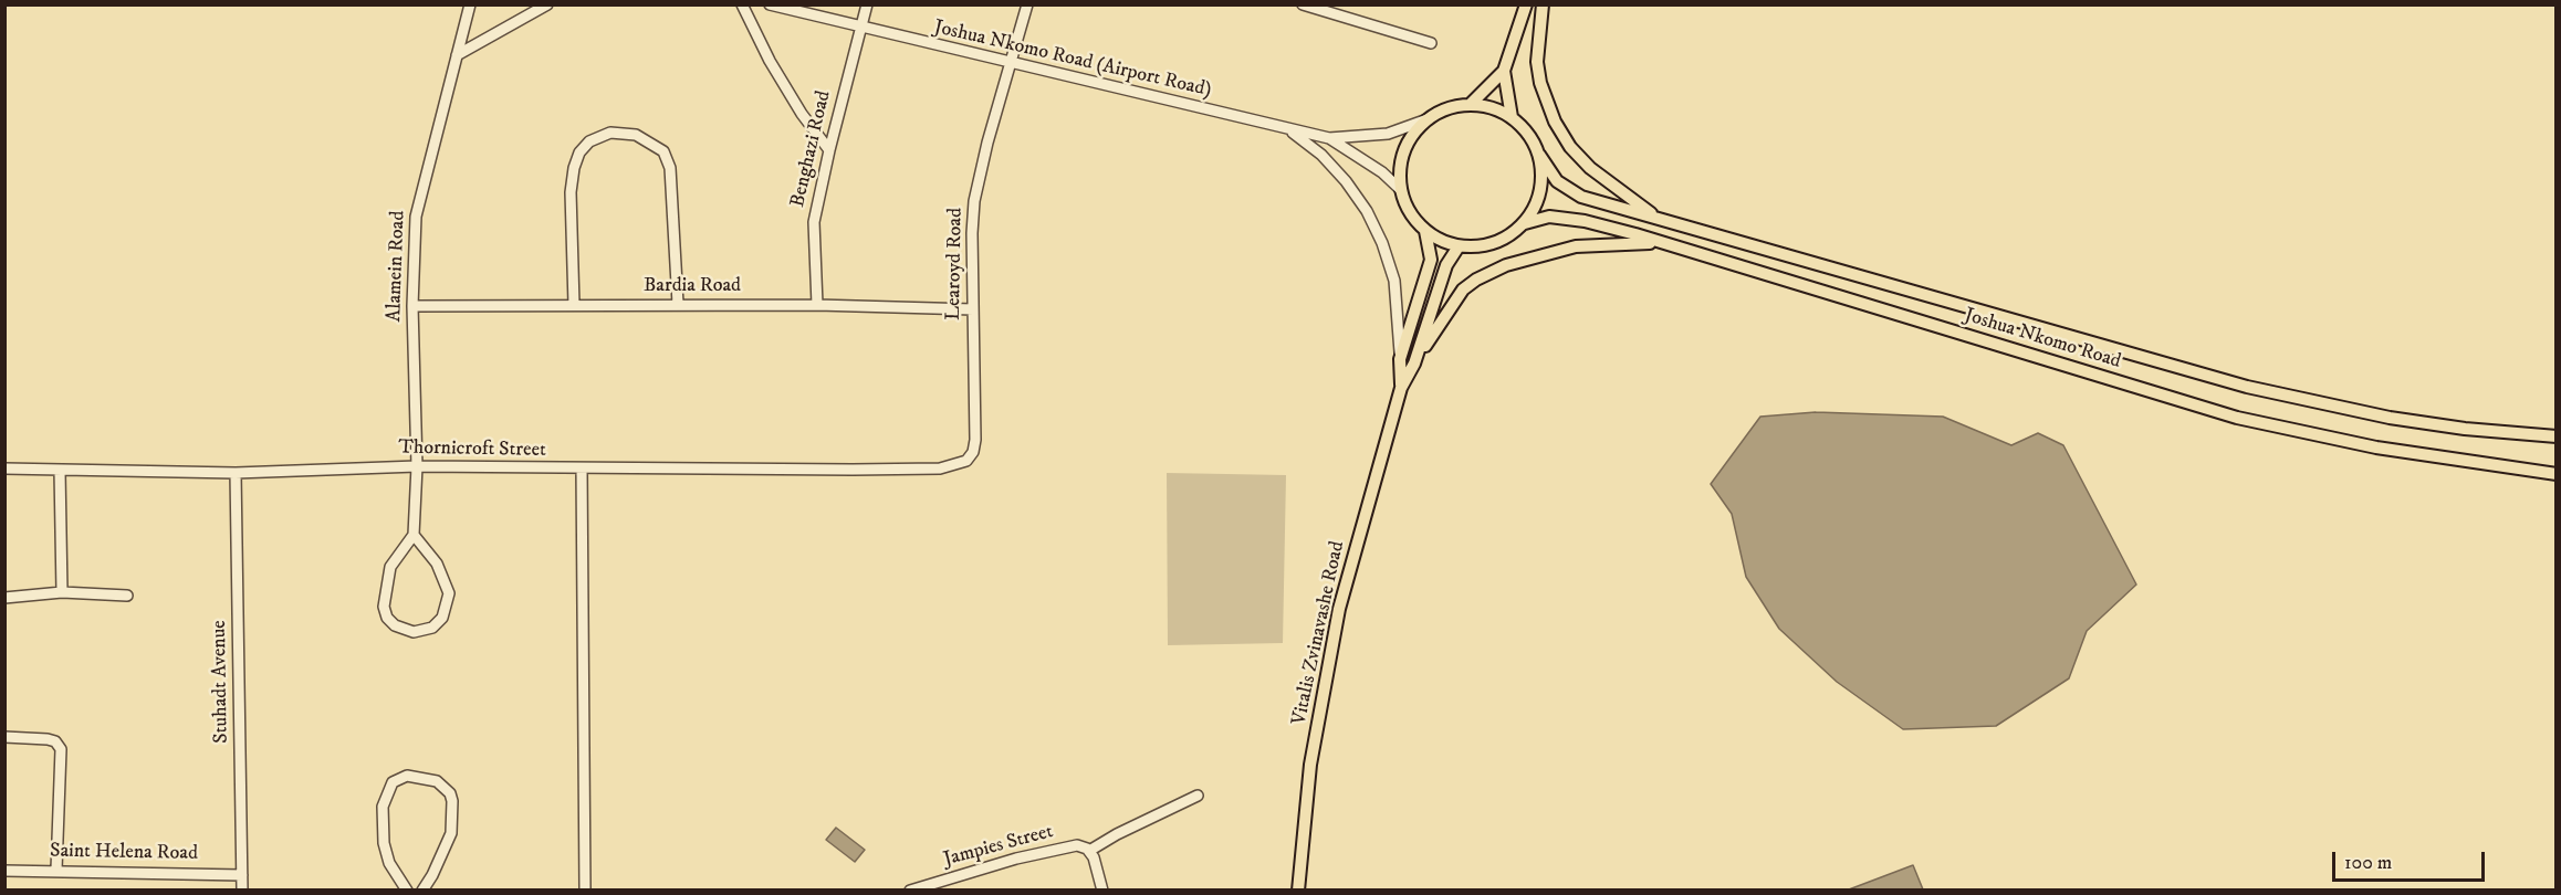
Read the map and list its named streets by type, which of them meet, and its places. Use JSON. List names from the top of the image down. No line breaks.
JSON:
{"streets":{"main road":["Joshua Nkomo Road","Vitalis Zvinavashe Road"],"street":["Joshua Nkomo Road (Airport Road)","Benghazi Road","Learoyd Road","Alamein Road","Bardia Road","Thornicroft Street","Stuhadt Avenue","Jampies Street","Saint Helena Road"]},"crossings":[["Joshua Nkomo Road (Airport Road)","Benghazi Road"],["Joshua Nkomo Road (Airport Road)","Learoyd Road"],["Benghazi Road","Bardia Road"],["Learoyd Road","Bardia Road"],["Learoyd Road","Thornicroft Street"],["Alamein Road","Bardia Road"],["Alamein Road","Thornicroft Street"],["Joshua Nkomo Road","Vitalis Zvinavashe Road"],["Thornicroft Street","Stuhadt Avenue"],["Stuhadt Avenue","Saint Helena Road"]],"scale_bar":"100 m"}
